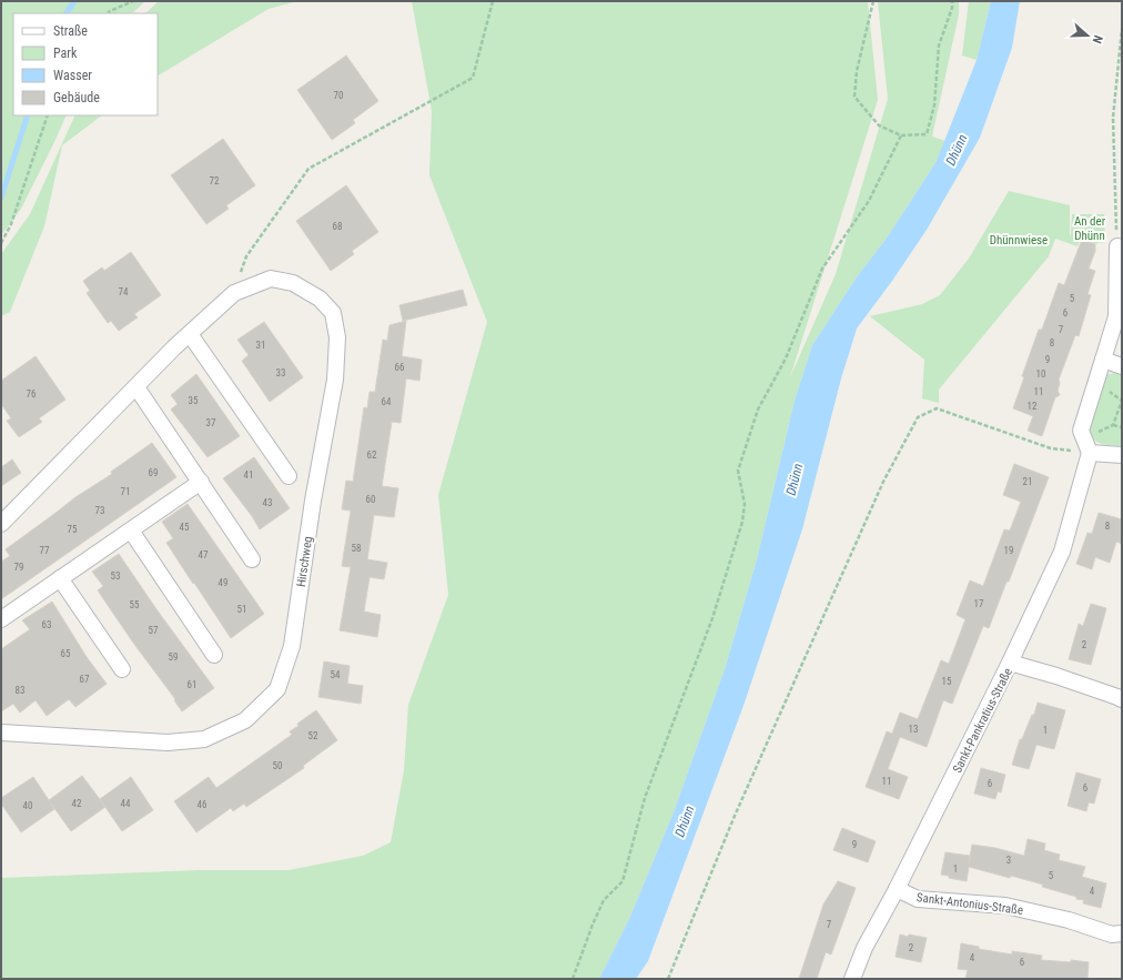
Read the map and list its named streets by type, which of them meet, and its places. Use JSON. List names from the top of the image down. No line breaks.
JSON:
{"streets":{"street":["Hirschweg","Sankt-Pankratius-Straße","Sankt-Antonius-Straße"]},"crossings":[["Sankt-Pankratius-Straße","Sankt-Antonius-Straße"]],"water":["Dhünn"],"parks":["An der Dhünn","Dhünnwiese"],"house_numbers":["70","72","68","74","5","6","7","8","31","9","66","33","10","11","76","35","64","12","37","62","69","41","21","71","60","43","73","8","45","75","58","77","19","47","79","53","49","17","55","51","63","57","2","65","59","54","67","15","61","83","13","1","52","50","11","6","6","42","44","46","40","9","3","1","5","4","7","2","4","6"],"legend":["Straße","Park","Wasser","Gebäude"],"north":"right"}
